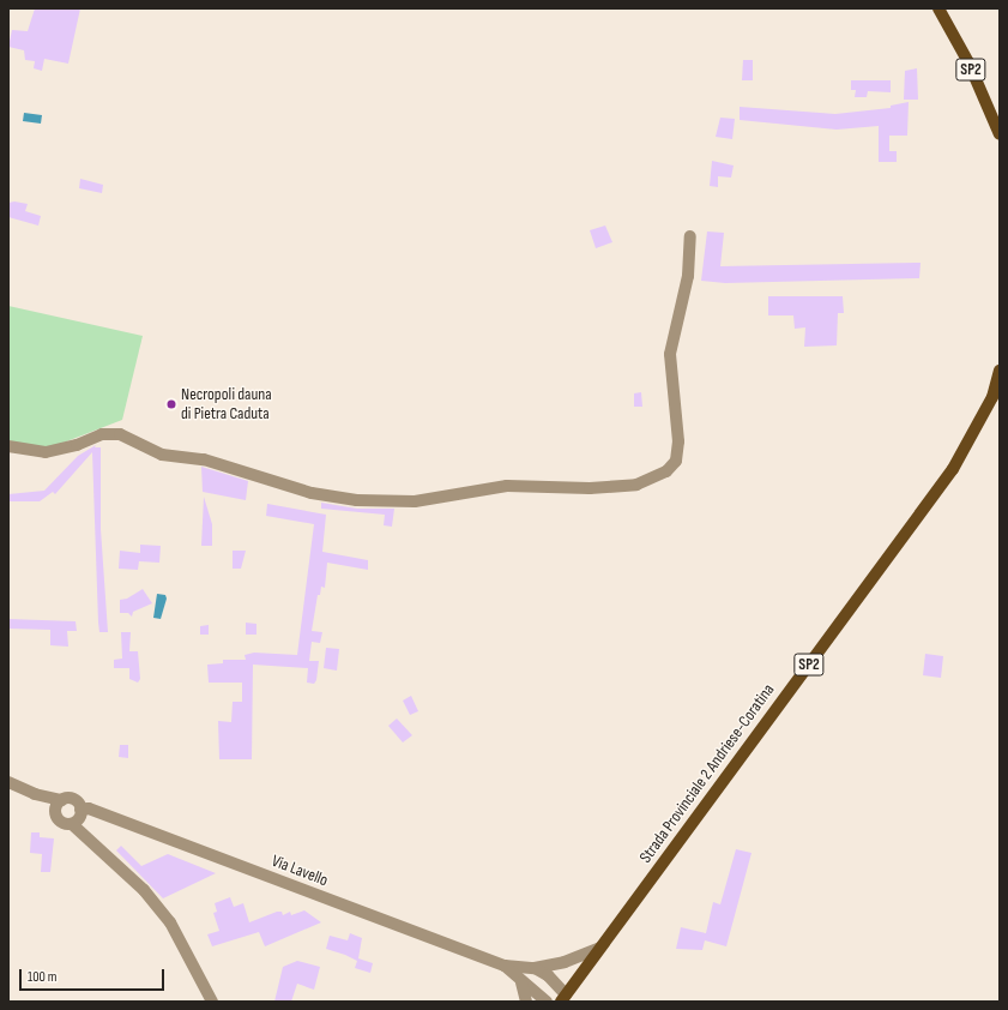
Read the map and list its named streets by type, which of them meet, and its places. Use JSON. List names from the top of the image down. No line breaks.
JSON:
{"streets":{"main road":["SP2","Strada Provinciale 2 Andriese-Coratina"],"street":["Via Lavello"]},"crossings":[["Strada Provinciale 2 Andriese-Coratina","Via Lavello"]],"places":["Necropoli dauna di Pietra Caduta"],"scale_bar":"100 m"}
